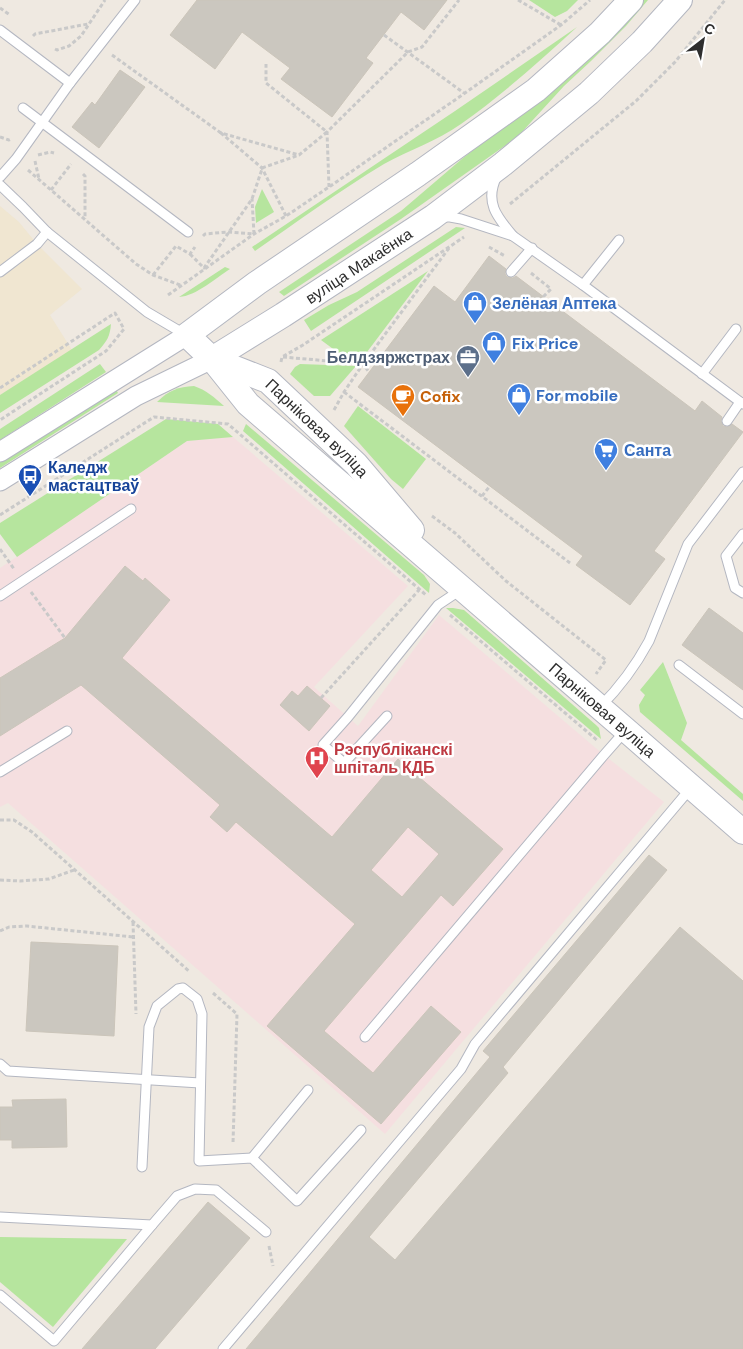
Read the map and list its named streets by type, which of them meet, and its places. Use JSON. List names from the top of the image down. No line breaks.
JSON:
{"streets":{"street":["вуліца Макаёнка","Парніковая вуліца"]},"crossings":[["вуліца Макаёнка","Парніковая вуліца"]],"places":{"shop":["Зелёная Аптека","Fix Price","For mobile"],"office":["Белдзяржстрах"],"cafe":["Cofix"],"supermarket":["Санта"],"bus stop":["Каледж мастацтваў"],"hospital":["Рэспубліканскі шпіталь КДБ"]},"north":"top right"}
